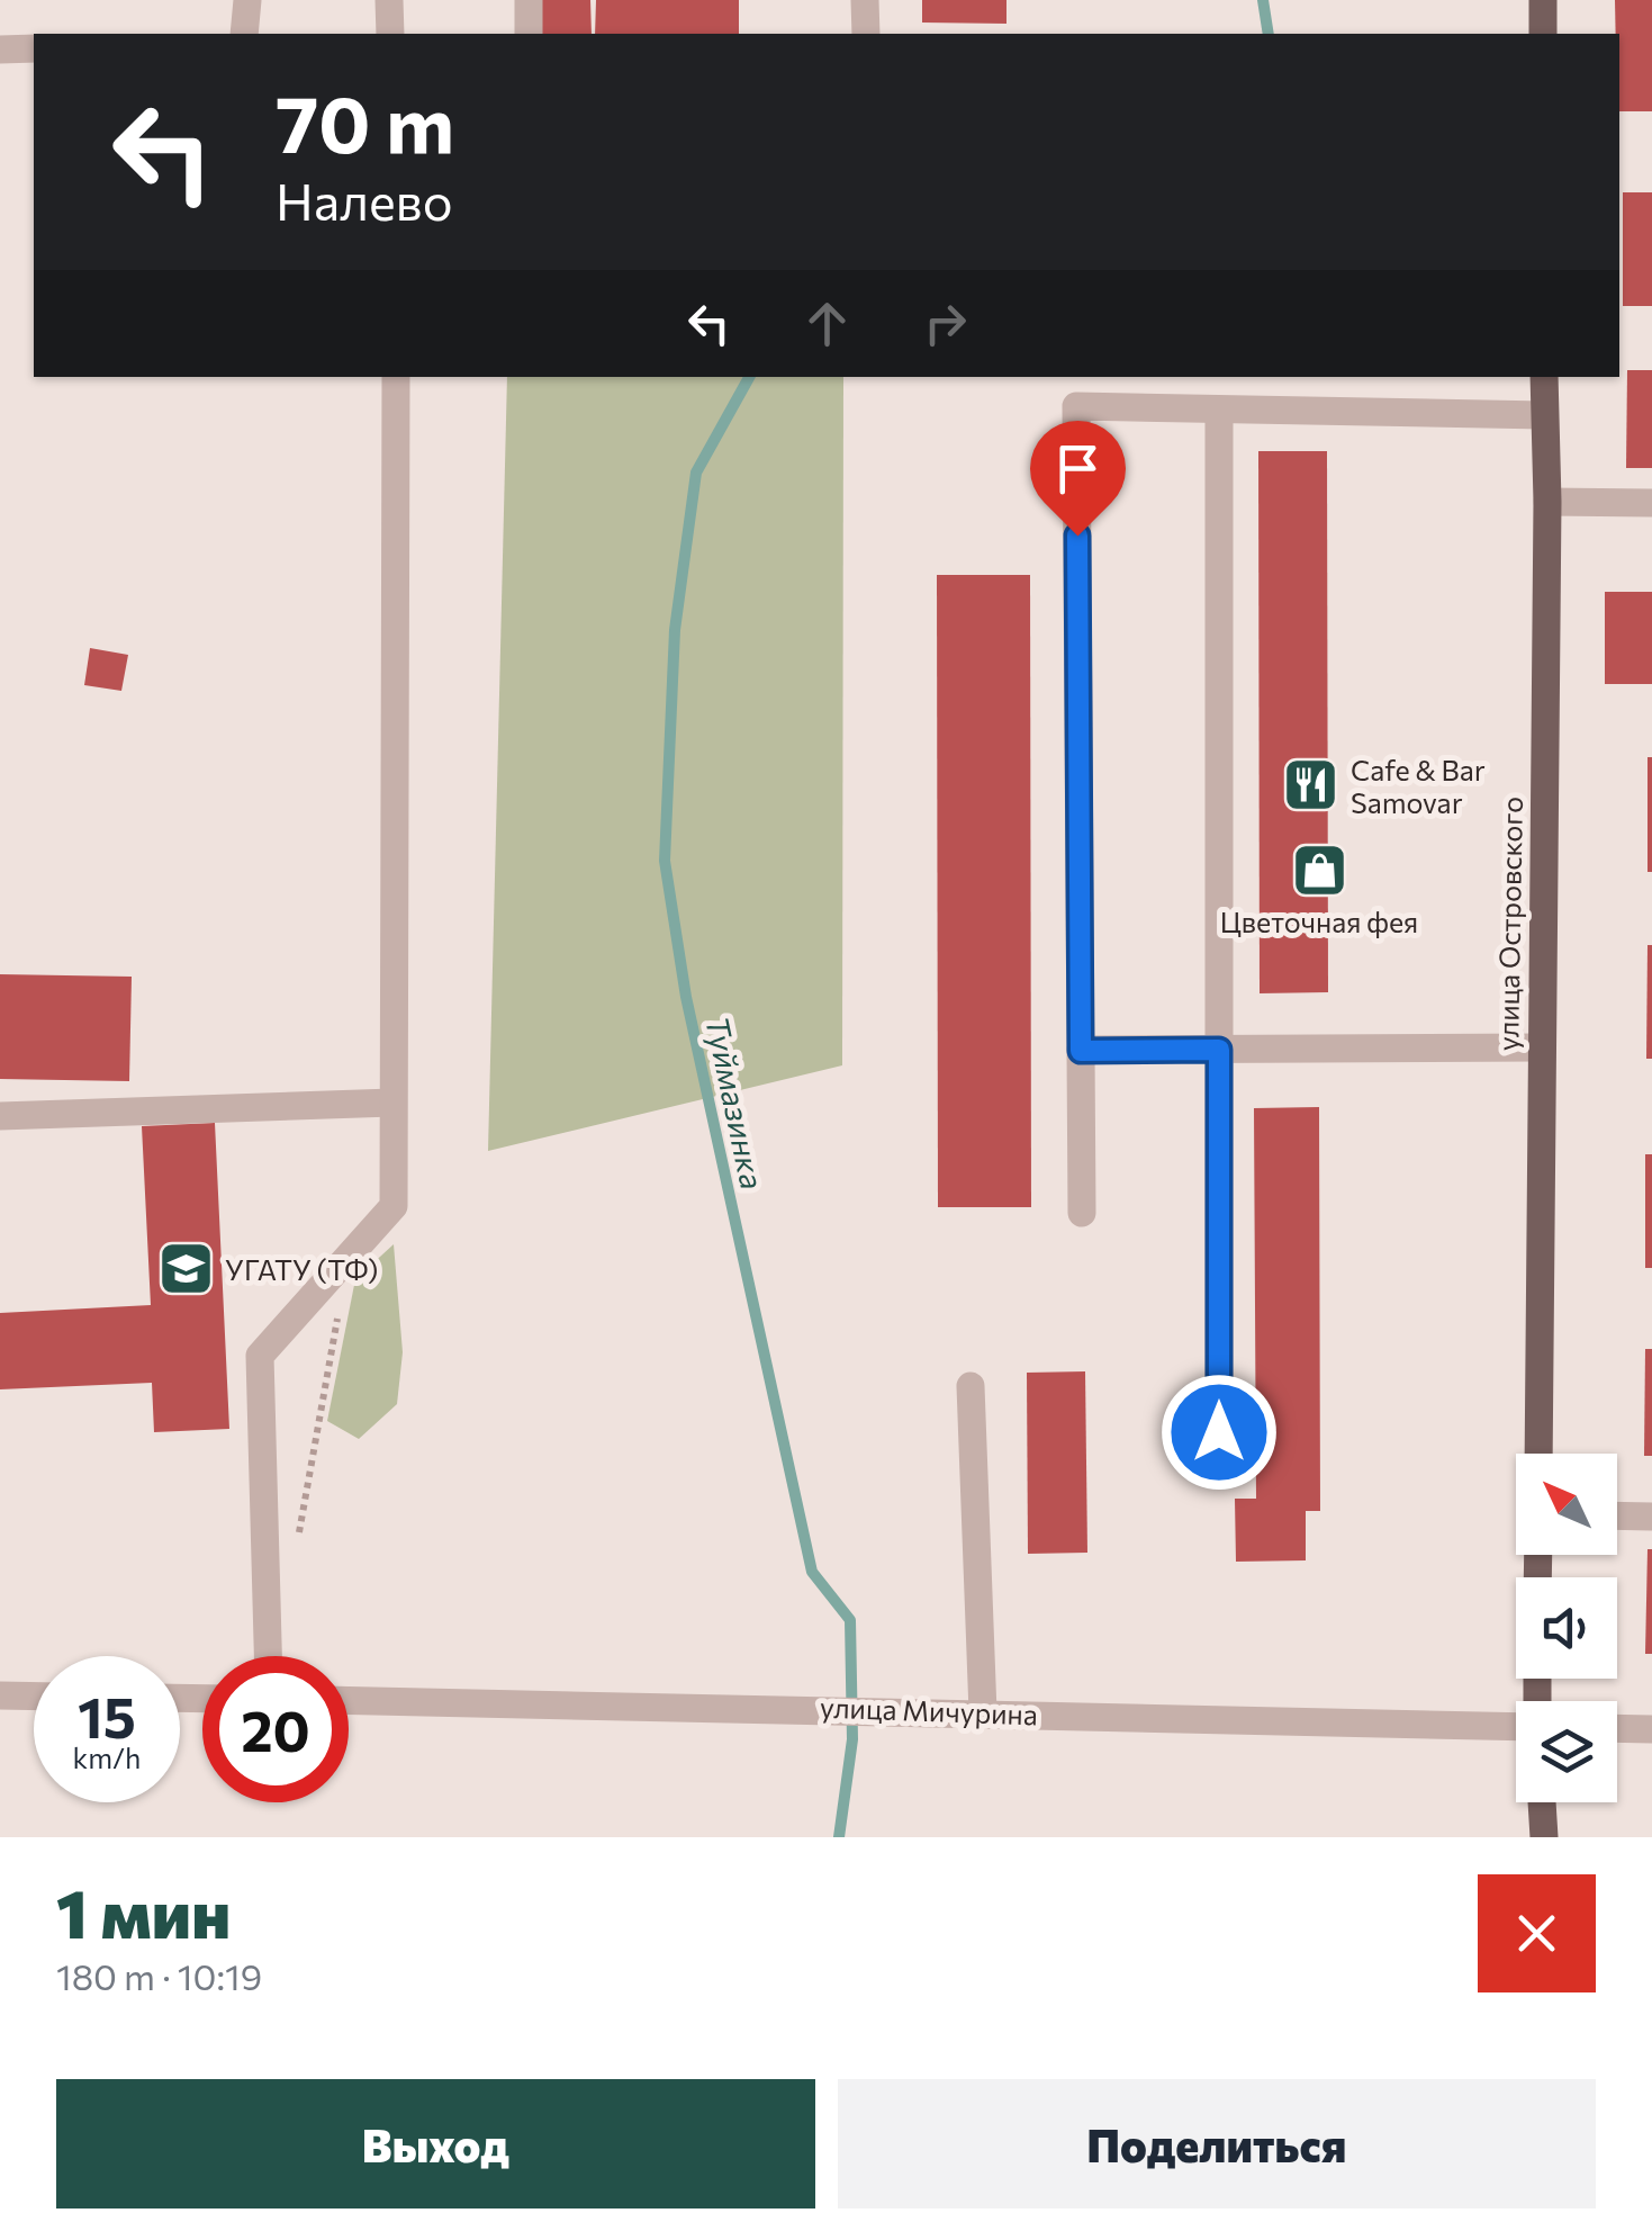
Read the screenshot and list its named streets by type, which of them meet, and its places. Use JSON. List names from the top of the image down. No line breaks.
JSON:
{"streets":{"main road":["улица Островского"],"street":["улица Мичурина"]},"water":["Туймазинка"],"places":{"restaurant":["Cafe & Bar Samovar"],"shop":["Цветочная фея"],"school or university":["УГАТУ (ТФ)"]},"north":"top left","page":{"turn":["70 m","Налево"],"speed":"15 km/h","limit":"20","heading":["1 мин","180 m · 10:19"],"buttons":["Выход","Поделиться"]}}
